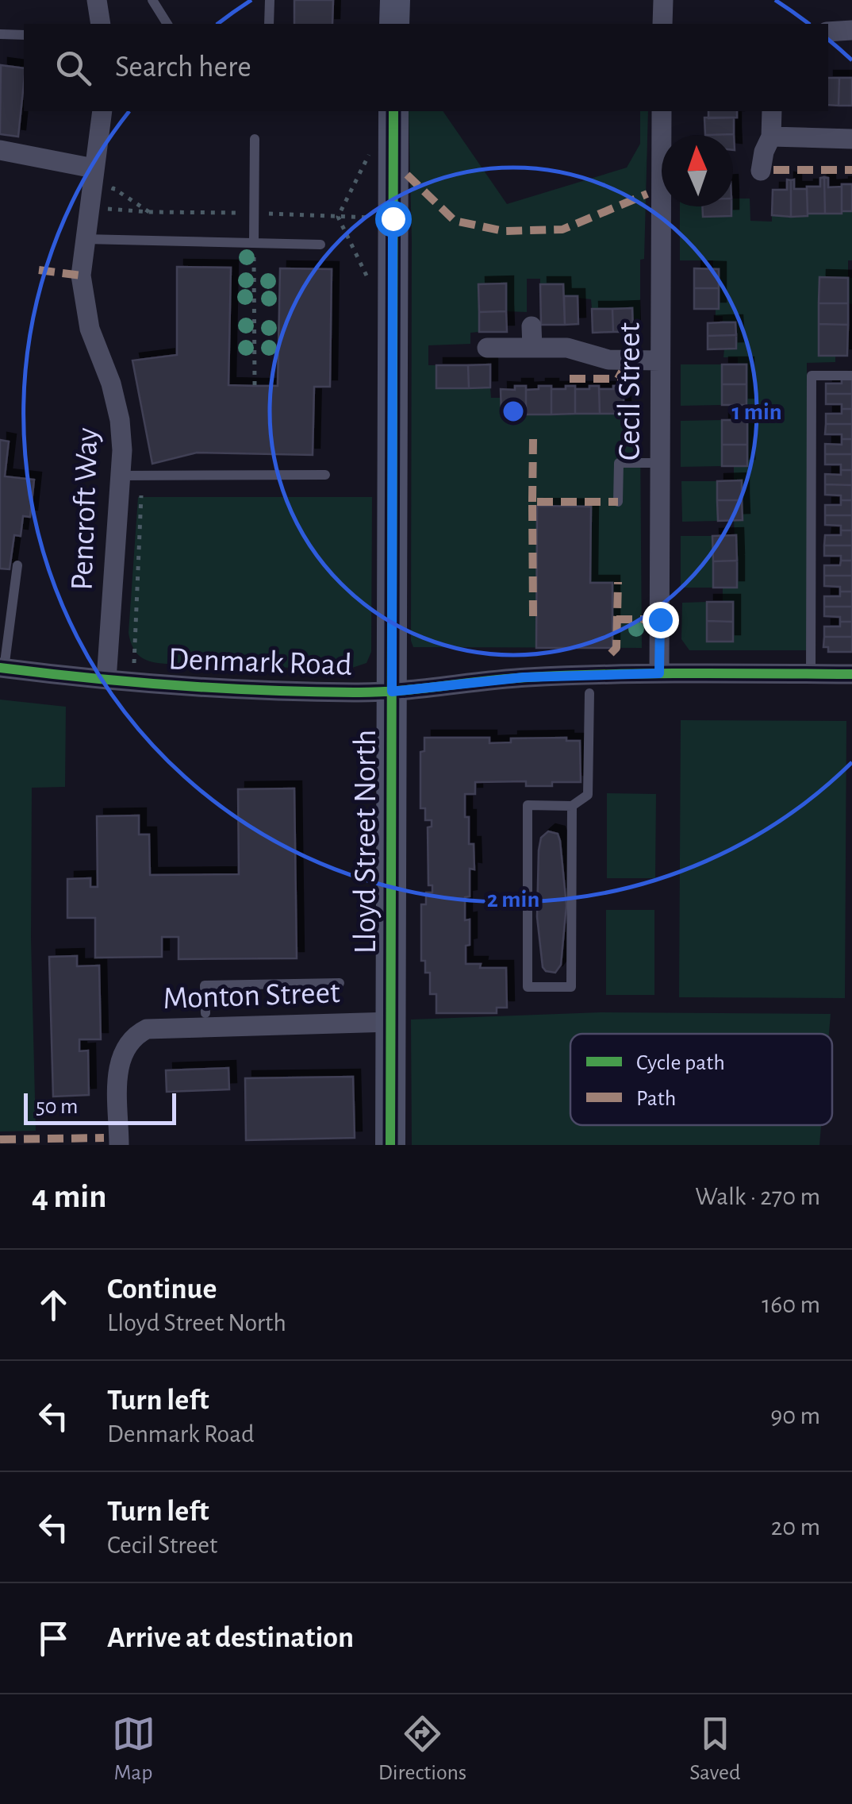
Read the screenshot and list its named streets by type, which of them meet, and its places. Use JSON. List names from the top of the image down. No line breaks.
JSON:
{"streets":{"street":["Cecil Street","Pencroft Way","Denmark Road","Lloyd Street North","Monton Street"]},"crossings":[["Cecil Street","Denmark Road"],["Pencroft Way","Denmark Road"],["Denmark Road","Lloyd Street North"],["Lloyd Street North","Monton Street"]],"legend":["Cycle path","Path"],"scale_bar":"50 m","north":"top","page":{"search":"Search here","scale":"50 m","heading":["4 min","Walk · 270 m"],"list":[["Continue","Lloyd Street North","160 m"],["Turn left","Denmark Road","90 m"],["Turn left","Cecil Street","20 m"],"Arrive at destination"],"nav":["Map","Directions","Saved"]},"rings":["1 min","2 min"]}
